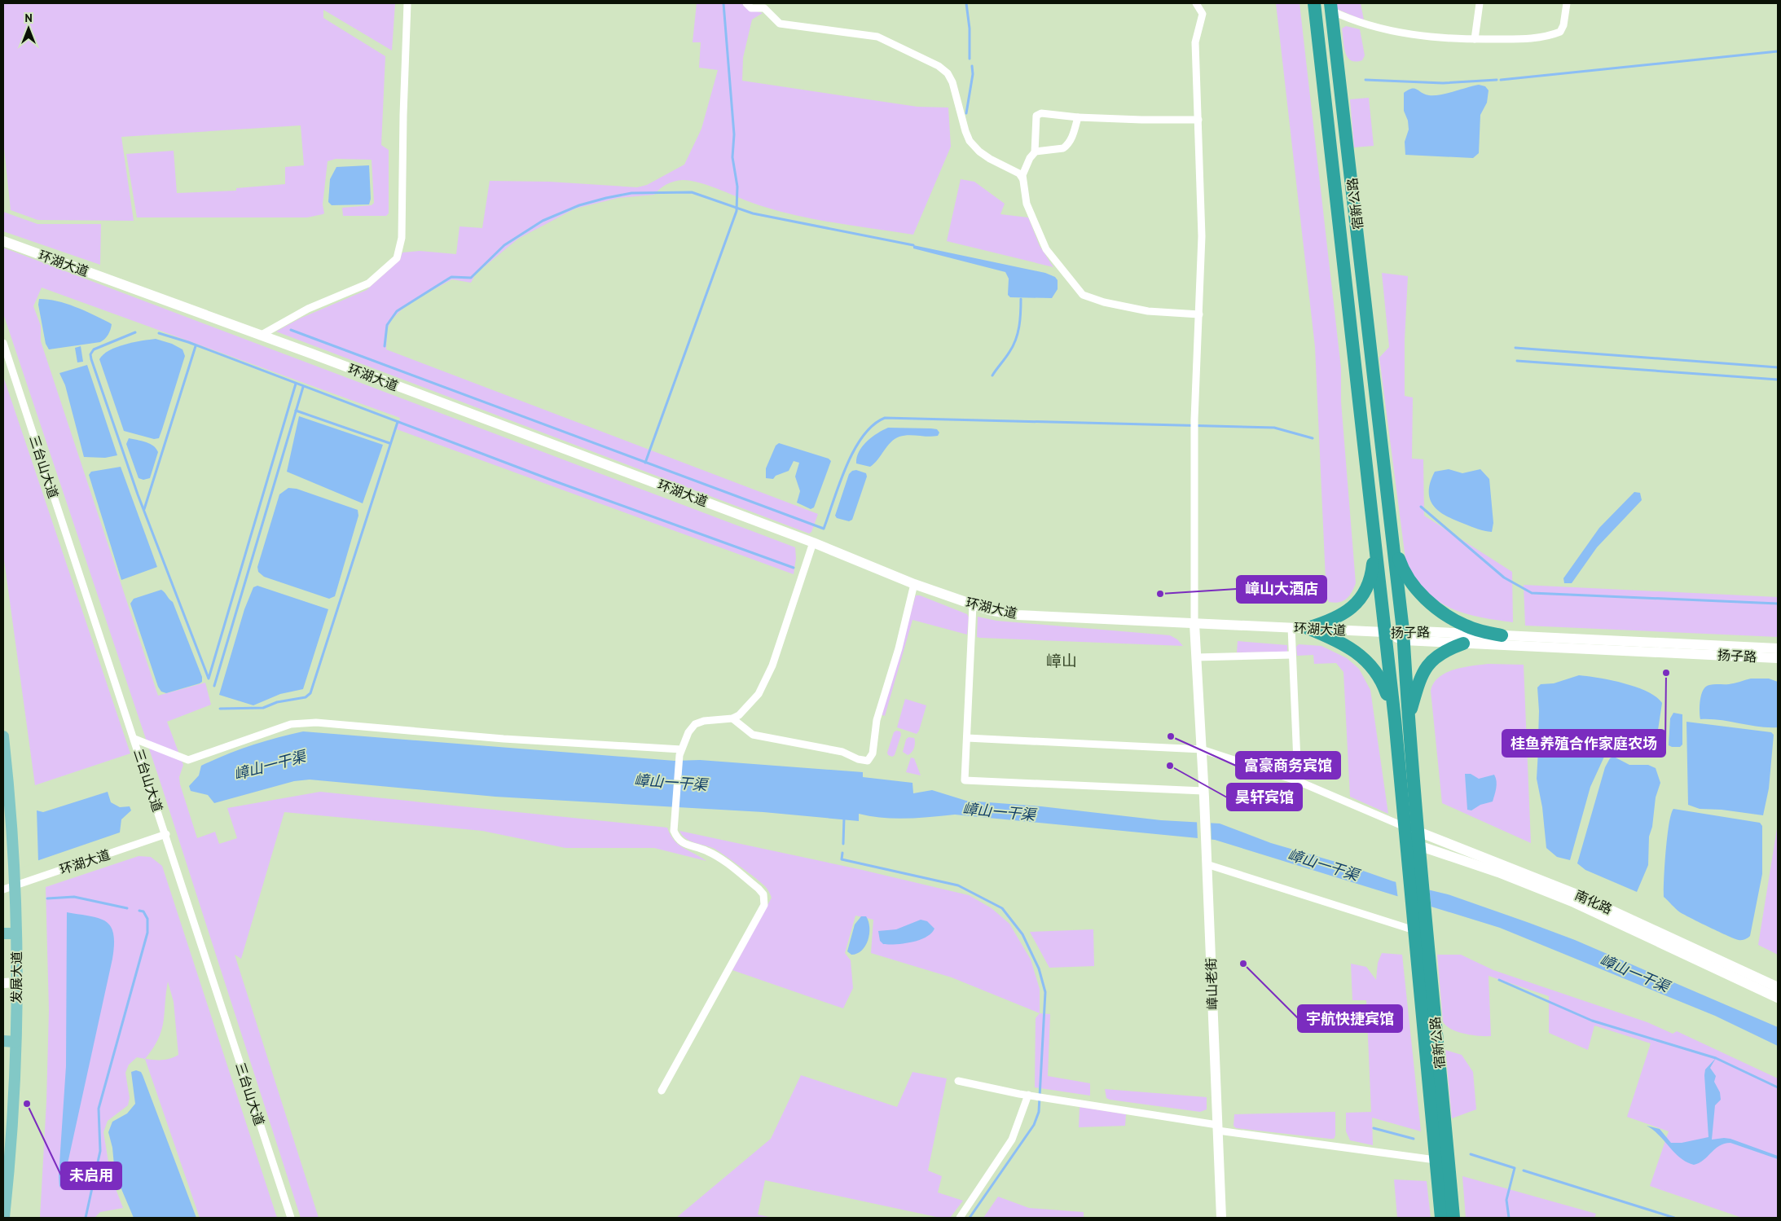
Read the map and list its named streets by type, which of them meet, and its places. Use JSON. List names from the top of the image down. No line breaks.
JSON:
{"streets":{"highway":["宿新公路"],"main road":["环湖大道","扬子路","南化路","发展大道","嶂山老街"],"street":["三台山大道"]},"crossings":[["宿新公路","南化路"],["环湖大道","三台山大道"],["环湖大道","扬子路"],["环湖大道","发展大道"],["环湖大道","嶂山老街"]],"districts":["嶂山"],"water":["嶂山一干渠"],"places":["嶂山大酒店","桂鱼养殖合作家庭农场","富豪商务宾馆","昊轩宾馆","宇航快捷宾馆","未启用"],"north":"top"}
